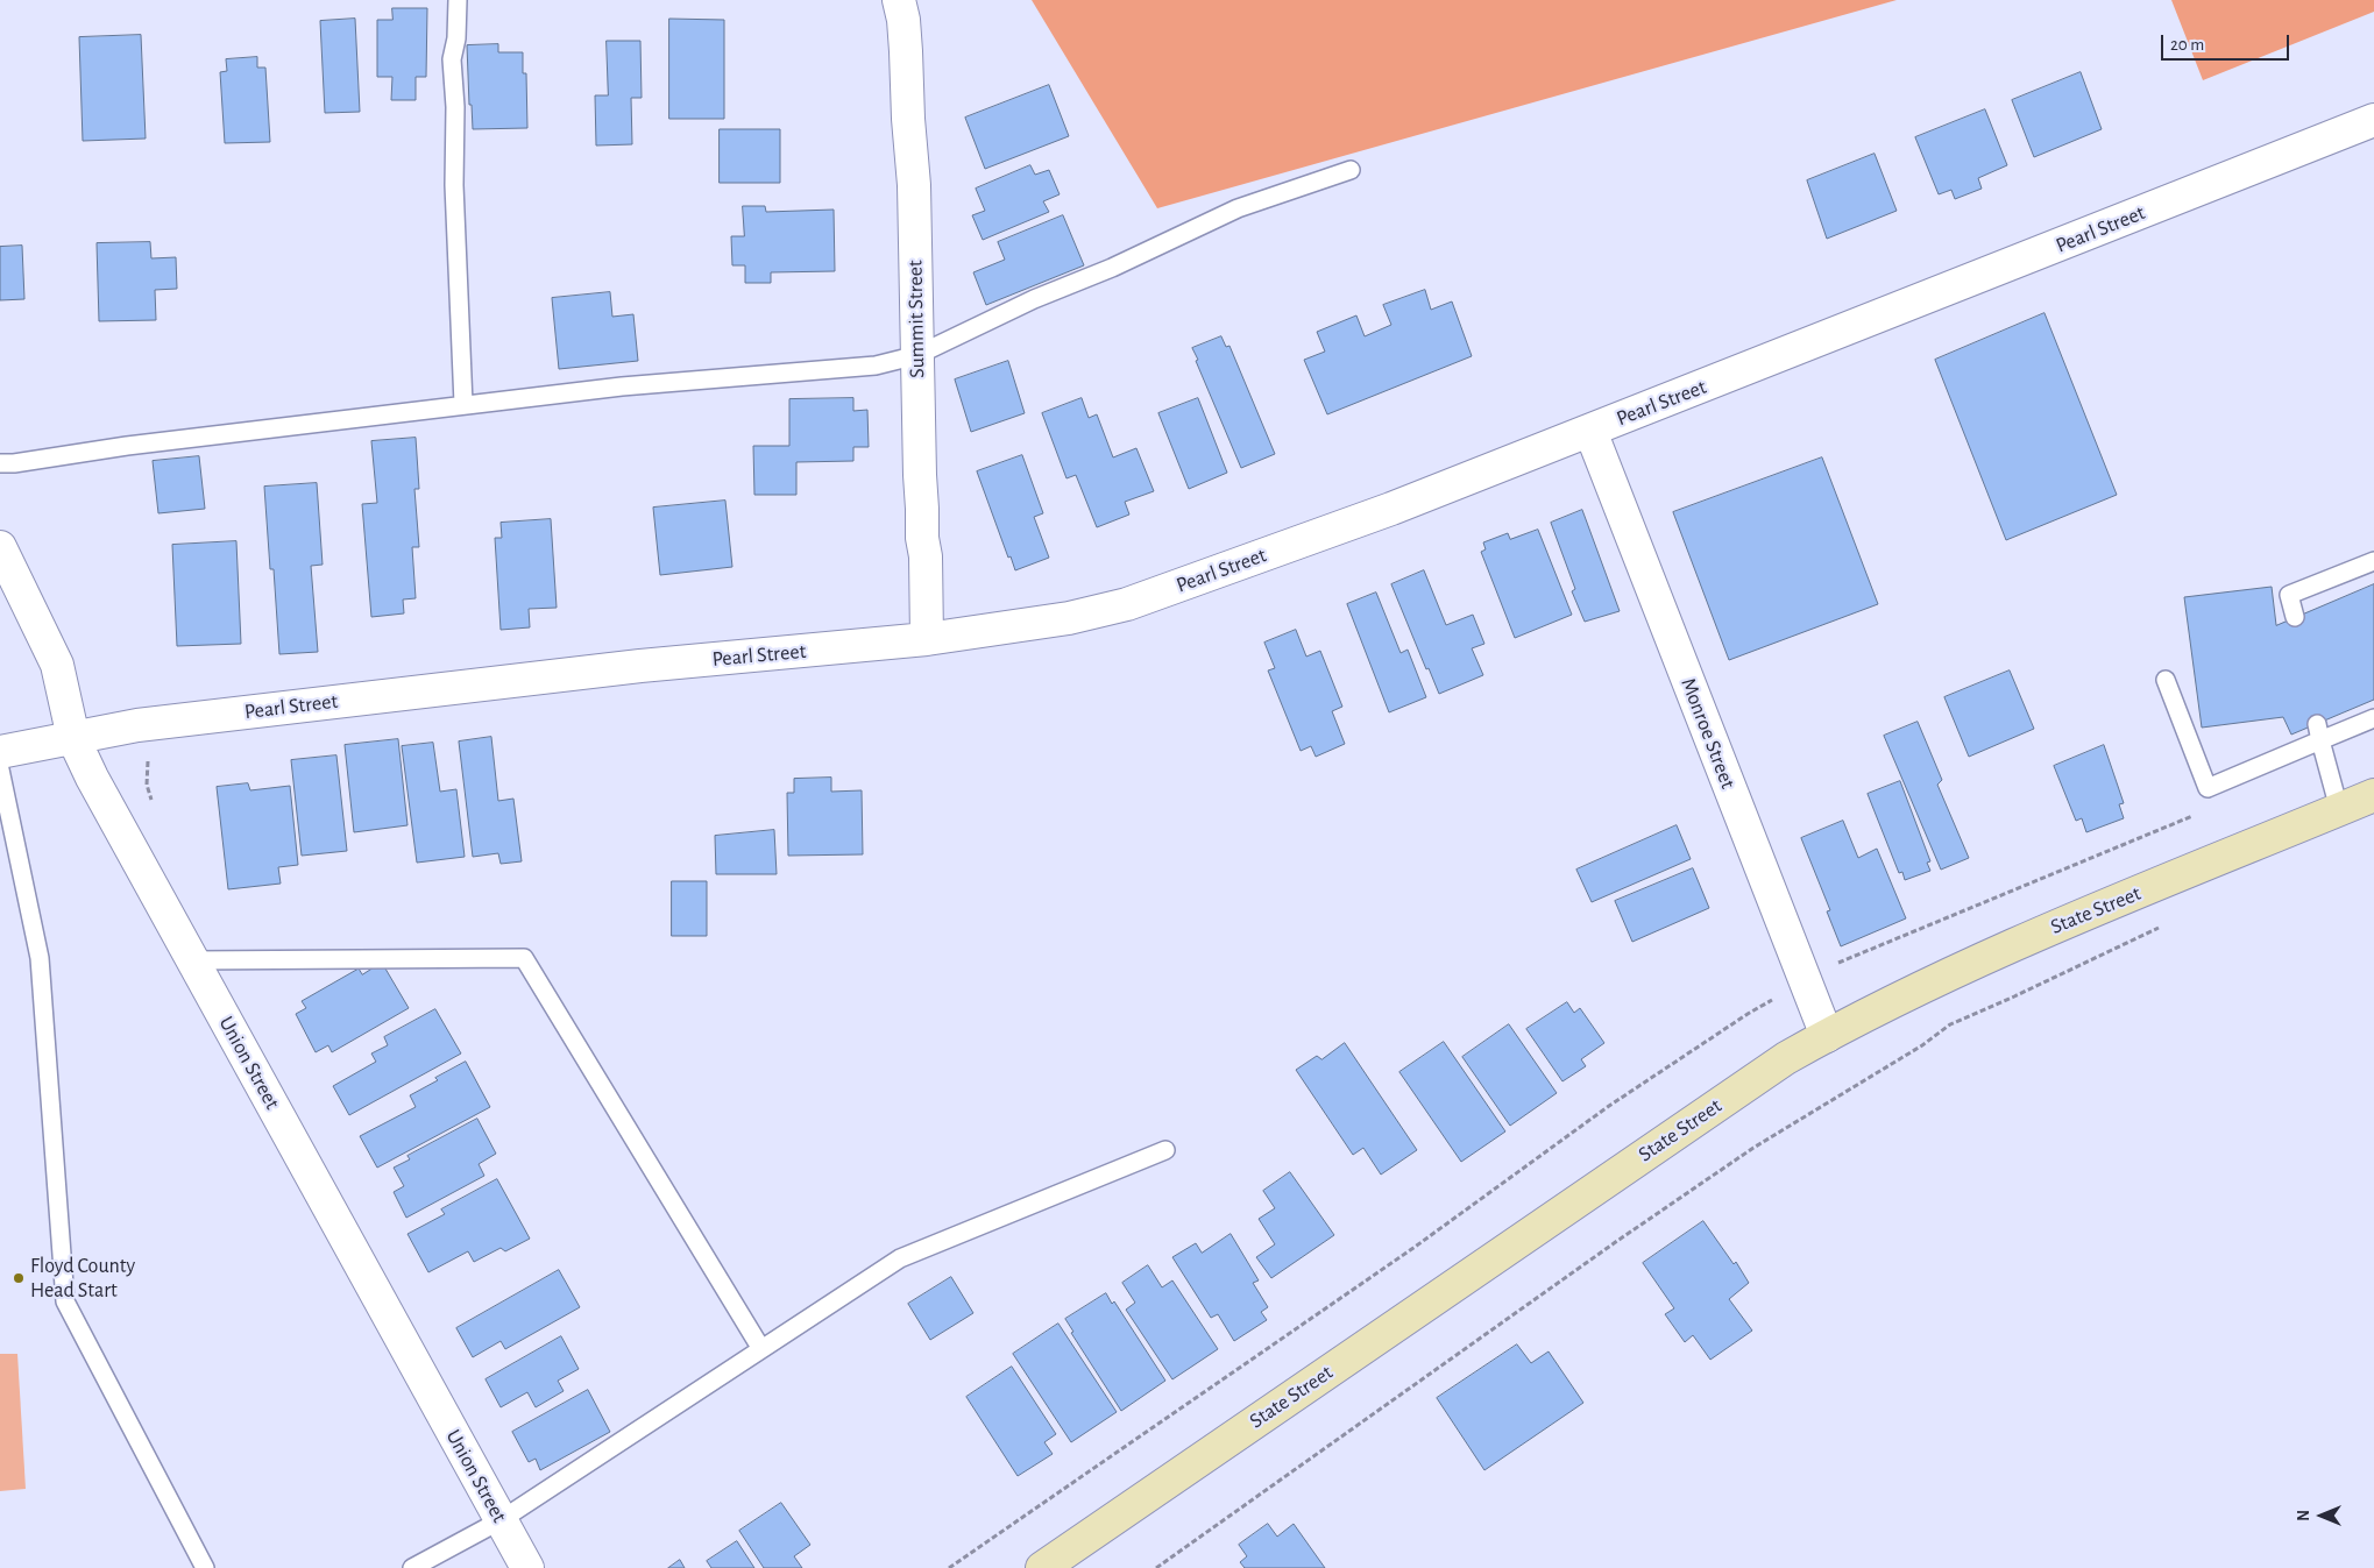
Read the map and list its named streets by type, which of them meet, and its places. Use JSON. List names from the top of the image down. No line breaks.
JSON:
{"streets":{"main road":["State Street"],"street":["Pearl Street","Summit Street","Monroe Street","Union Street"]},"crossings":[["Pearl Street","Summit Street"],["Pearl Street","Monroe Street"],["Pearl Street","Union Street"],["Monroe Street","State Street"]],"places":["Floyd County Head Start"],"scale_bar":"20 m","north":"left"}
